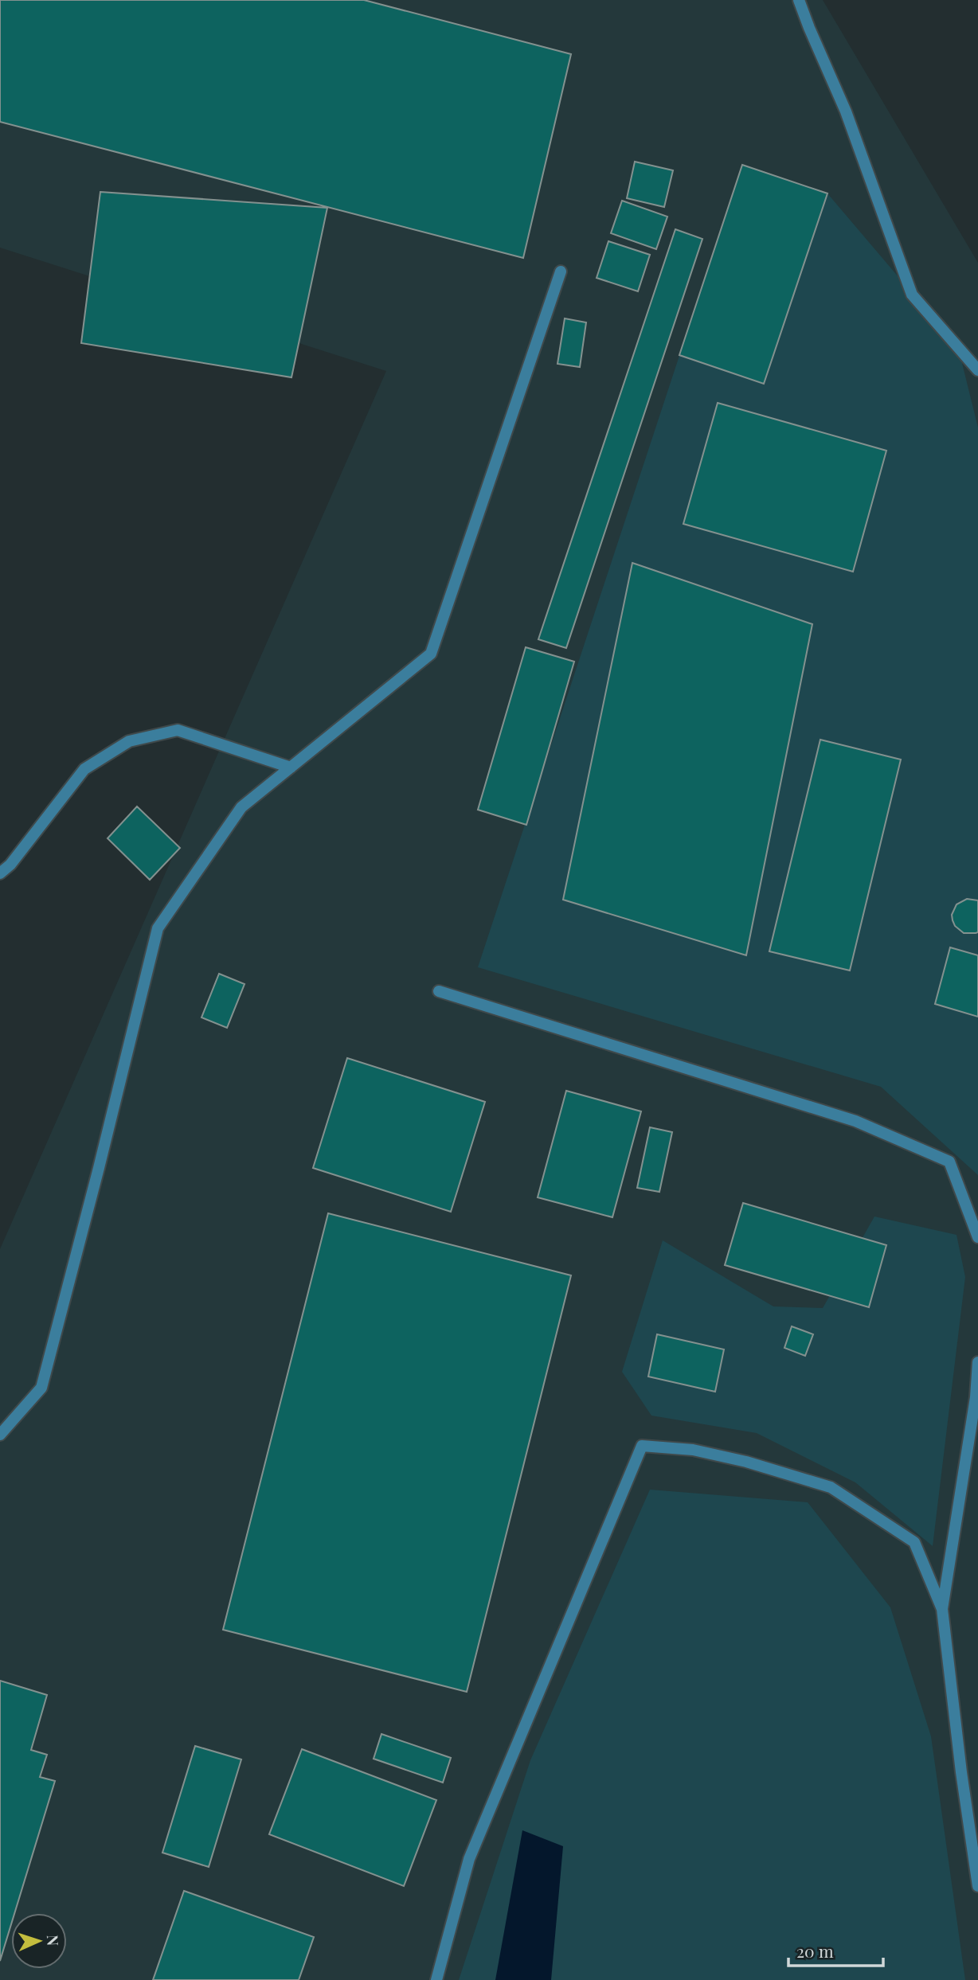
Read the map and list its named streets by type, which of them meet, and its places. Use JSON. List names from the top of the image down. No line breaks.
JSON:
{"scale_bar":"20 m","north":"right"}
